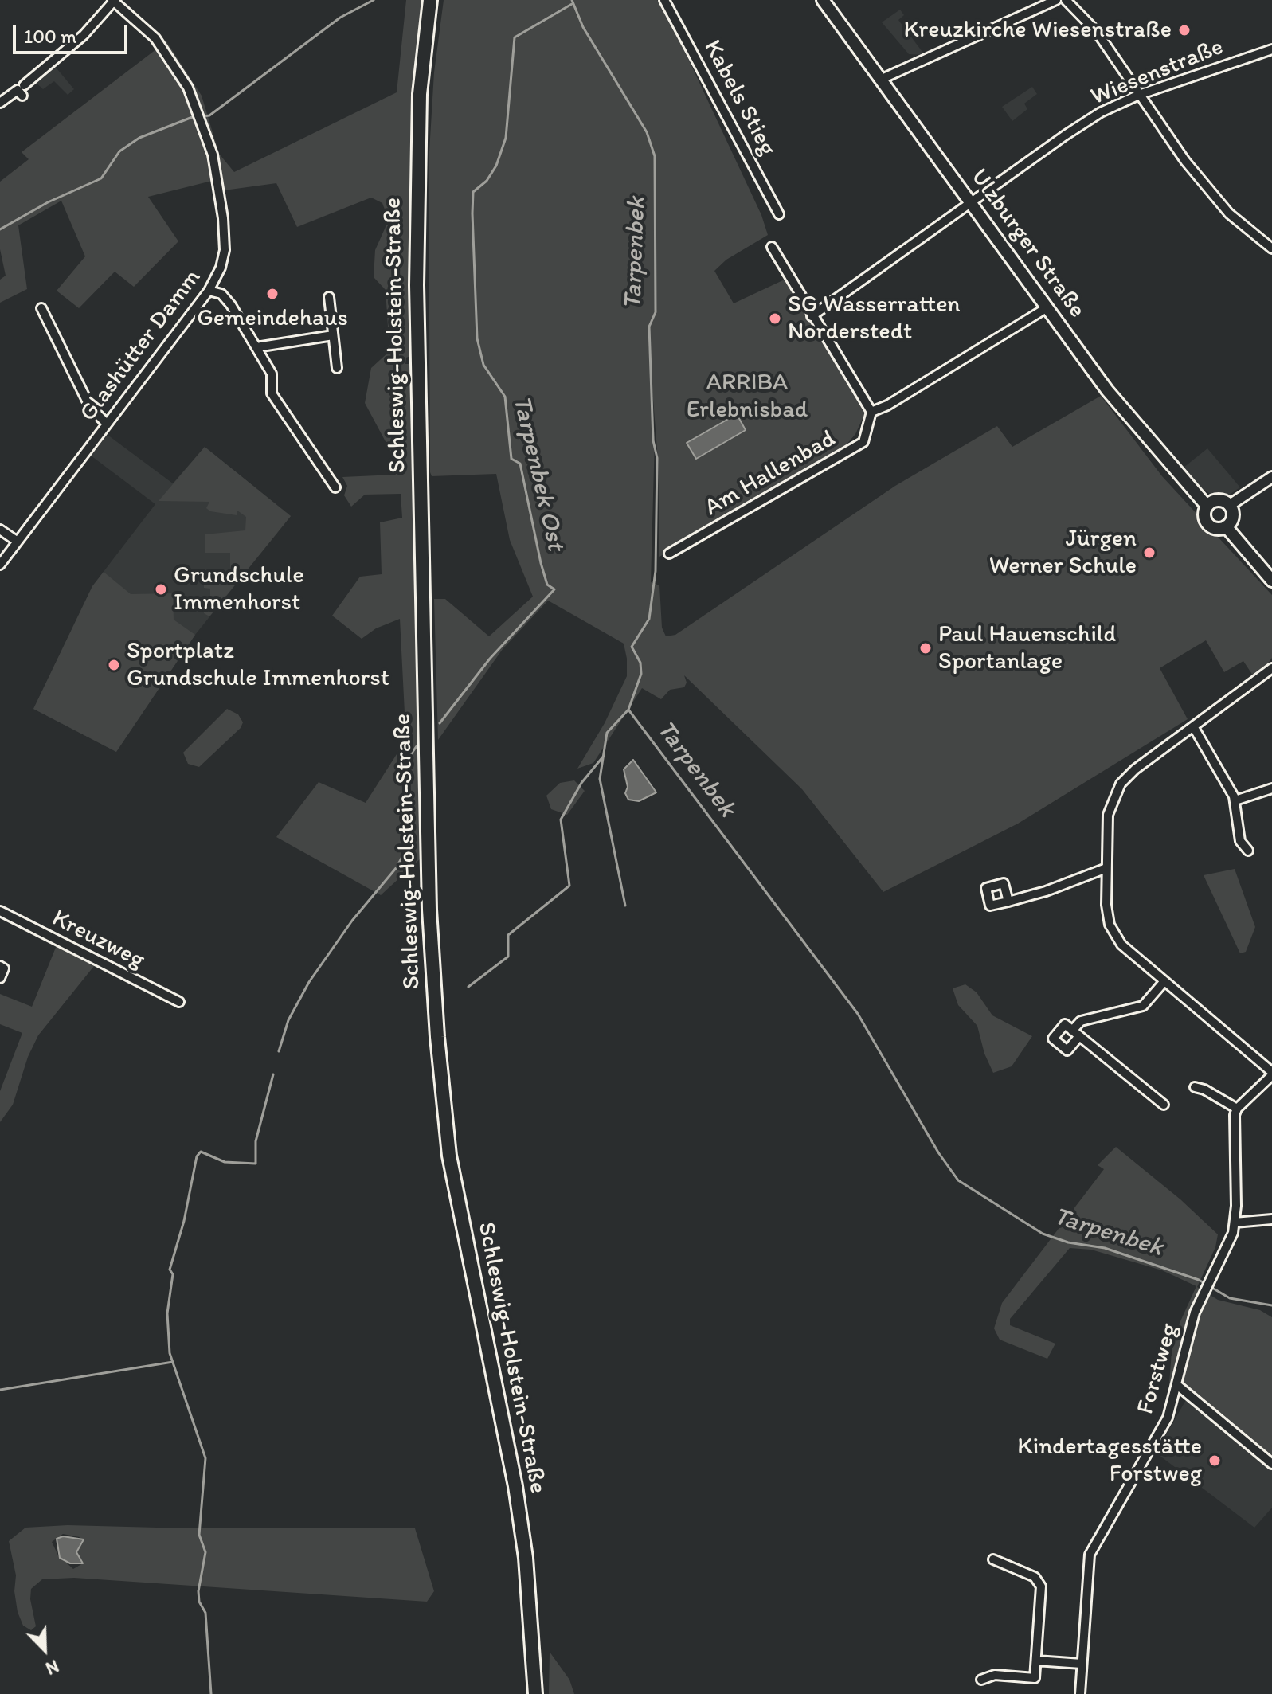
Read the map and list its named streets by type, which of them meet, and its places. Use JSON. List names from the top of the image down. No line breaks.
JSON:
{"streets":{"main road":["Ulzburger Straße","Schleswig-Holstein-Straße"],"street":["Wiesenstraße","Kabels Stieg","Glashütter Damm","Am Hallenbad","Kreuzweg","Forstweg"]},"crossings":[["Wiesenstraße","Ulzburger Straße"]],"water":["Tarpenbek","Tarpenbek Ost"],"parks":["ARRIBA Erlebnisbad"],"places":["Kreuzkirche Wiesenstraße","Gemeindehaus","SG Wasserratten Norderstedt","Jürgen Werner Schule","Grundschule Immenhorst","Paul Hauenschild Sportanlage","Sportplatz Grundschule Immenhorst","Kindertagesstätte Forstweg"],"scale_bar":"100 m","north":"bottom right"}
